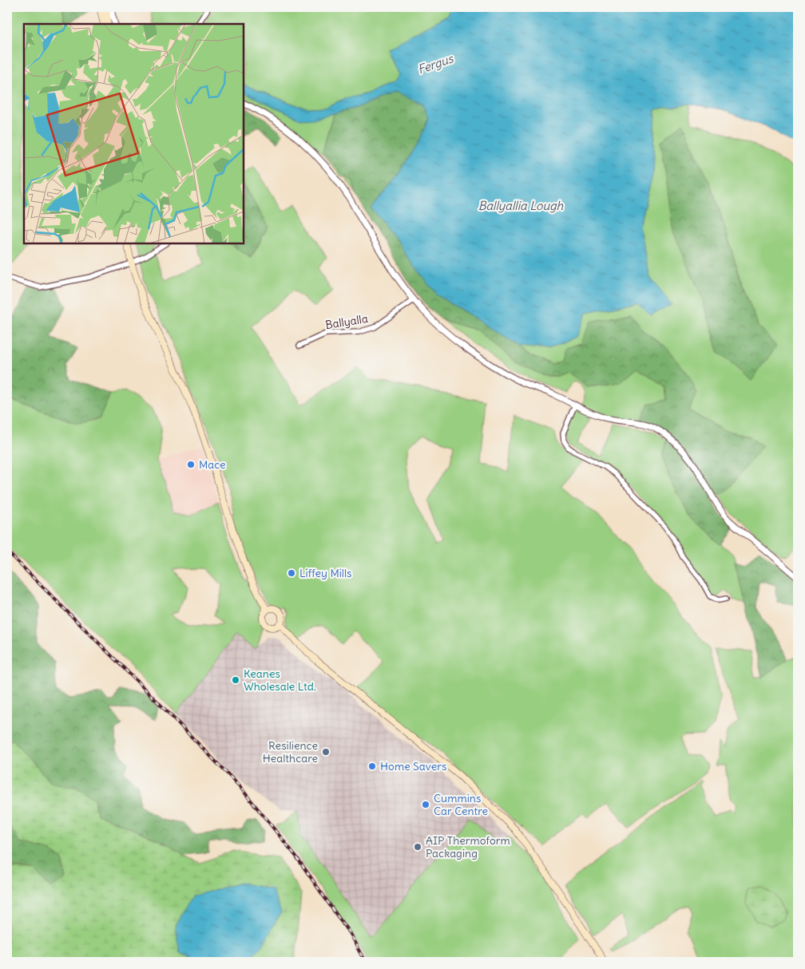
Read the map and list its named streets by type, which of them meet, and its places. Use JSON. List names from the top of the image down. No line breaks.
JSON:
{"streets":{"street":["Ballyalla"]},"water":["Fergus","Ballyallia Lough"],"places":["Mace","Liffey Mills","Keanes Wholesale Ltd.","Resilience Healthcare","Home Savers","Cummins Car Centre","AIP Thermoform Packaging"]}
